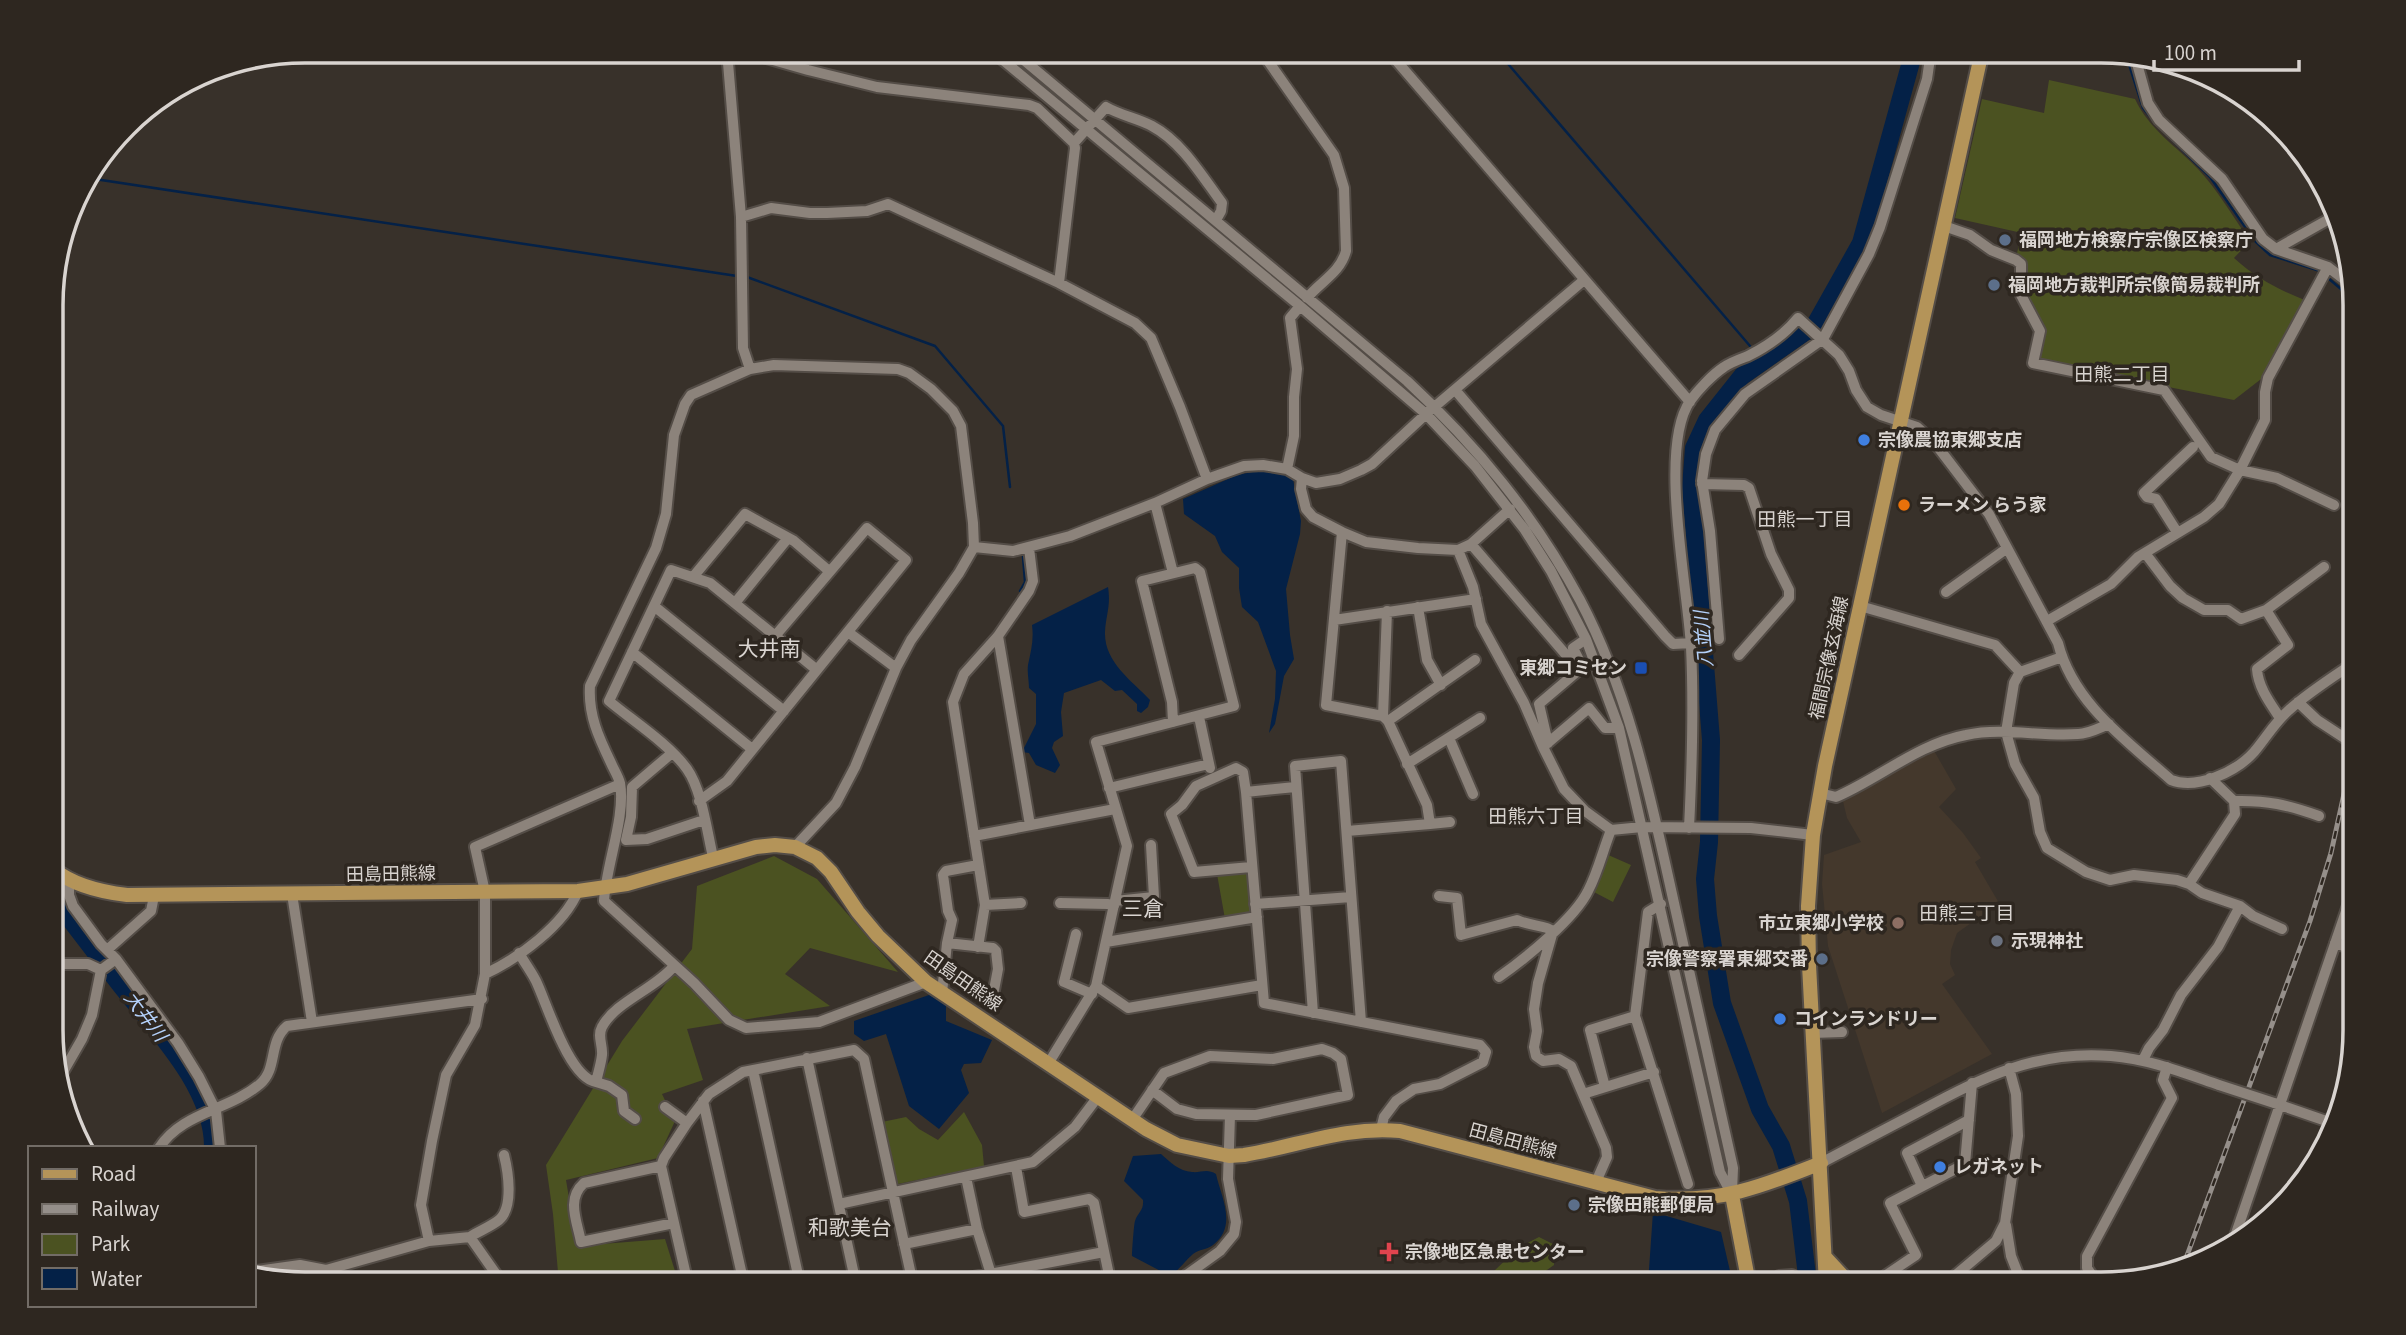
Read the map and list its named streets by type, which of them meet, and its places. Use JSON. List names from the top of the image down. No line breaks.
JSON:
{"streets":{"main road":["福間宗像玄海線","田島田熊線"]},"crossings":[["福間宗像玄海線","田島田熊線"]],"districts":["田熊二丁目","田熊一丁目","大井南","田熊六丁目","三倉","田熊三丁目","和歌美台"],"water":["八並川","大井川"],"places":{"other":["福岡地方検察庁宗像区検察庁","福岡地方裁判所宗像簡易裁判所","宗像農協東郷支店","ラーメン らう家","市立東郷小学校","示現神社","宗像警察署東郷交番","コインランドリー","レガネット","宗像田熊郵便局"],"transit":["東郷コミセン"],"health":["宗像地区急患センター"]},"legend":["Road","Railway","Park","Water"],"scale_bar":"100 m"}
